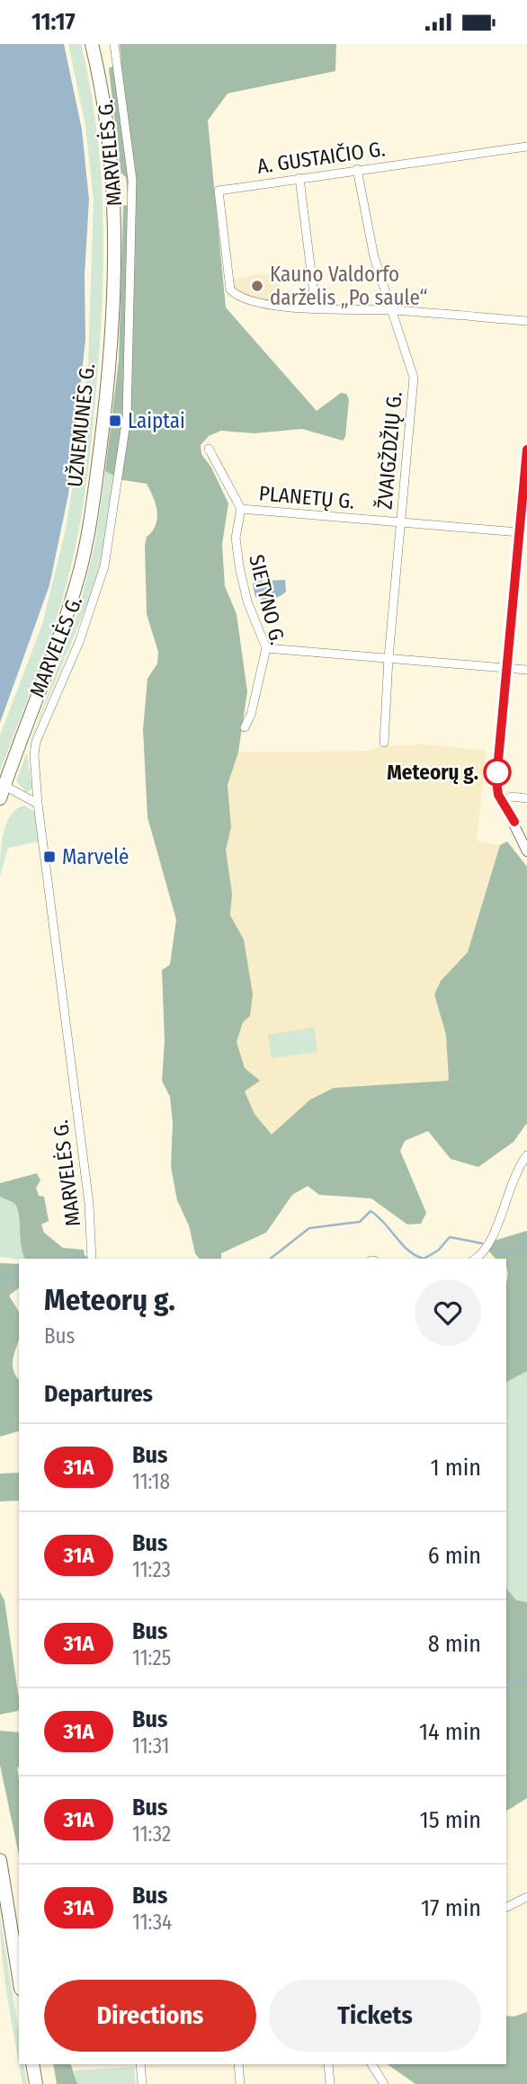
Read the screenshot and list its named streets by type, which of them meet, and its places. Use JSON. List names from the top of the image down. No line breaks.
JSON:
{"streets":{"main road":["UŽNEMUNĖS G."],"street":["MARVELĖS G.","A. GUSTAIČIO G.","ŽVAIGŽDŽIŲ G.","PLANETŲ G.","SIETYNO G."]},"crossings":[["A. GUSTAIČIO G.","ŽVAIGŽDŽIŲ G."],["ŽVAIGŽDŽIŲ G.","PLANETŲ G."],["PLANETŲ G.","SIETYNO G."]],"places":{"other":["Kauno Valdorfo darželis „Po saule“","Meteorų g."],"transit":["Laiptai","Marvelė"]},"lines":["bus line 31A"],"page":{"status":"11:17","heading":[["Meteorų g.","Bus"],"Departures"],"list":[{"mark":"31A","name":"Bus","note":"11:18","value":"1 min"},{"mark":"31A","name":"Bus","note":"11:23","value":"6 min"},{"mark":"31A","name":"Bus","note":"11:25","value":"8 min"},{"mark":"31A","name":"Bus","note":"11:31","value":"14 min"},{"mark":"31A","name":"Bus","note":"11:32","value":"15 min"},{"mark":"31A","name":"Bus","note":"11:34","value":"17 min"}],"buttons":["Directions","Tickets"]}}
